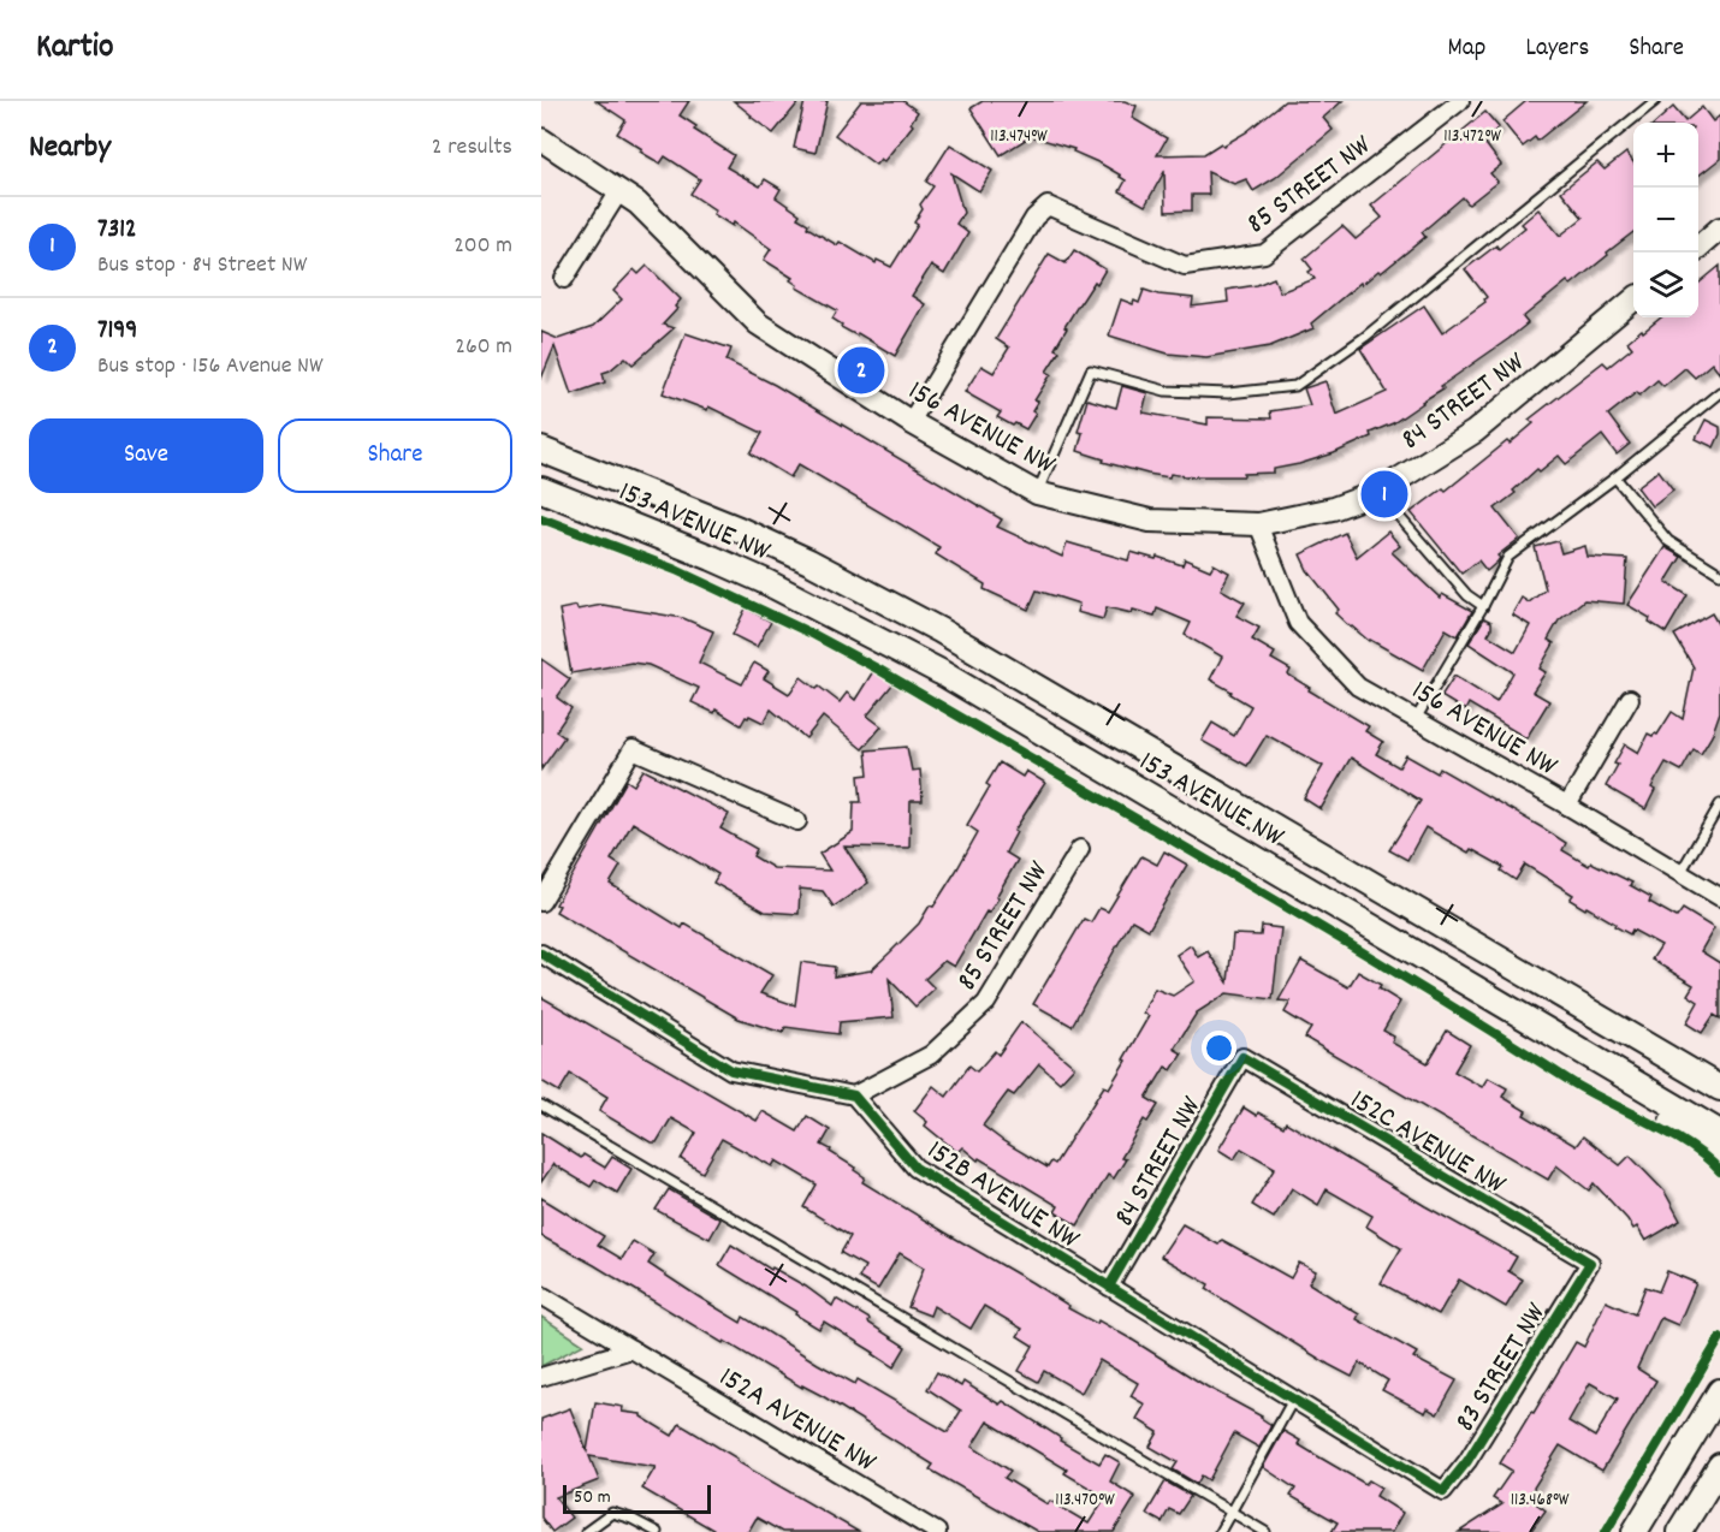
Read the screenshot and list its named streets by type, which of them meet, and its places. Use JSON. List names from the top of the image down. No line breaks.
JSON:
{"streets":{"main road":["153 AVENUE NW"],"street":["85 STREET NW","84 STREET NW","156 AVENUE NW","152C AVENUE NW","152B AVENUE NW","83 STREET NW","152A AVENUE NW"]},"crossings":[["85 STREET NW","156 AVENUE NW"],["85 STREET NW","152B AVENUE NW"],["84 STREET NW","156 AVENUE NW"],["84 STREET NW","152C AVENUE NW"],["84 STREET NW","152B AVENUE NW"],["152C AVENUE NW","83 STREET NW"],["152B AVENUE NW","83 STREET NW"]],"scale_bar":"50 m","page":{"header":"Kartio","nav":["Map","Layers","Share"],"heading":["Nearby","2 results"],"map_buttons":["+","−"],"list":[{"mark":"1","name":"7312","note":"Bus stop · 84 Street NW","value":"200 m"},{"mark":"2","name":"7199","note":"Bus stop · 156 Avenue NW","value":"260 m"}],"pins":["2","1"],"buttons":["Save","Share"],"scale":"50 m"},"coordinates":["113.474°W","113.472°W","113.470°W","113.468°W"]}
